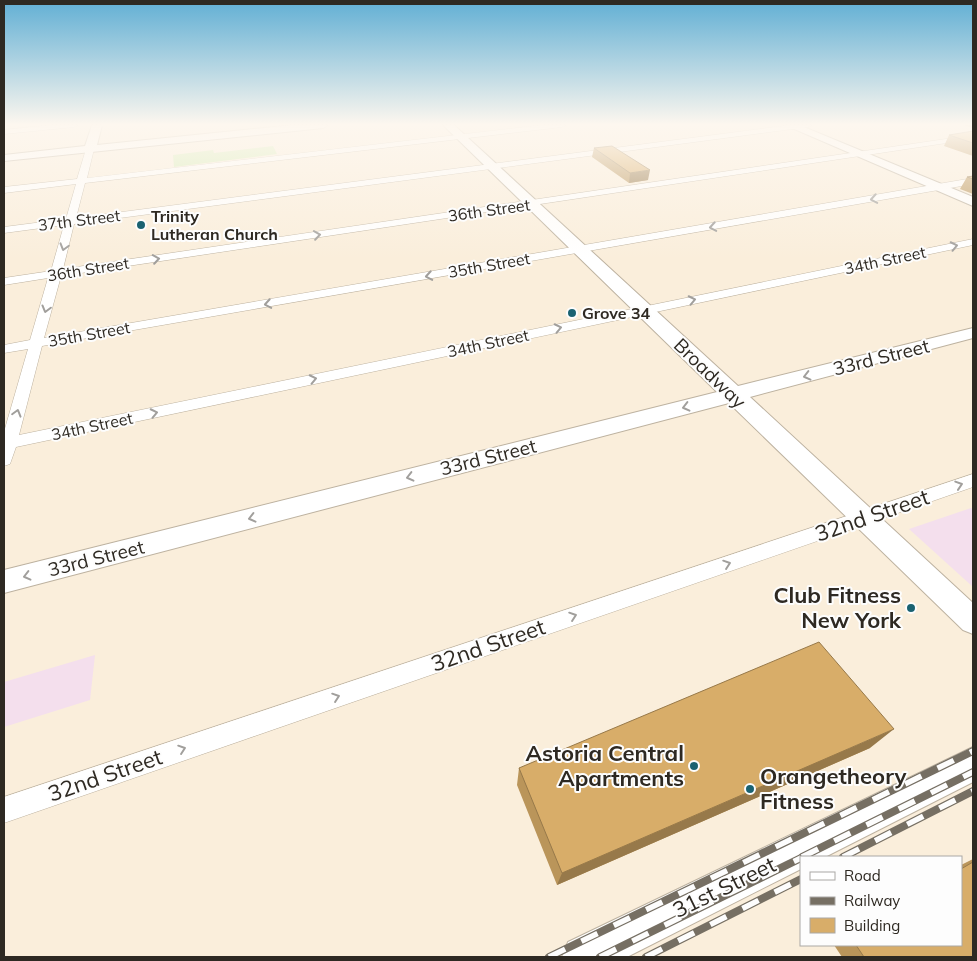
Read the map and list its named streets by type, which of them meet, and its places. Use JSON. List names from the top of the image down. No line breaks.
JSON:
{"streets":{"main road":["33rd Street","Broadway","31st Street"],"street":["36th Street","37th Street","34th Street","35th Street","32nd Street"]},"crossings":[["36th Street","Broadway"],["34th Street","Broadway"],["35th Street","Broadway"],["33rd Street","Broadway"],["Broadway","32nd Street"]],"one_way":["36th Street","34th Street","35th Street","33rd Street","32nd Street"],"places":["Trinity Lutheran Church","Grove 34","Club Fitness New York","Astoria Central Apartments","Orangetheory Fitness"],"legend":["Road","Railway","Building"]}
